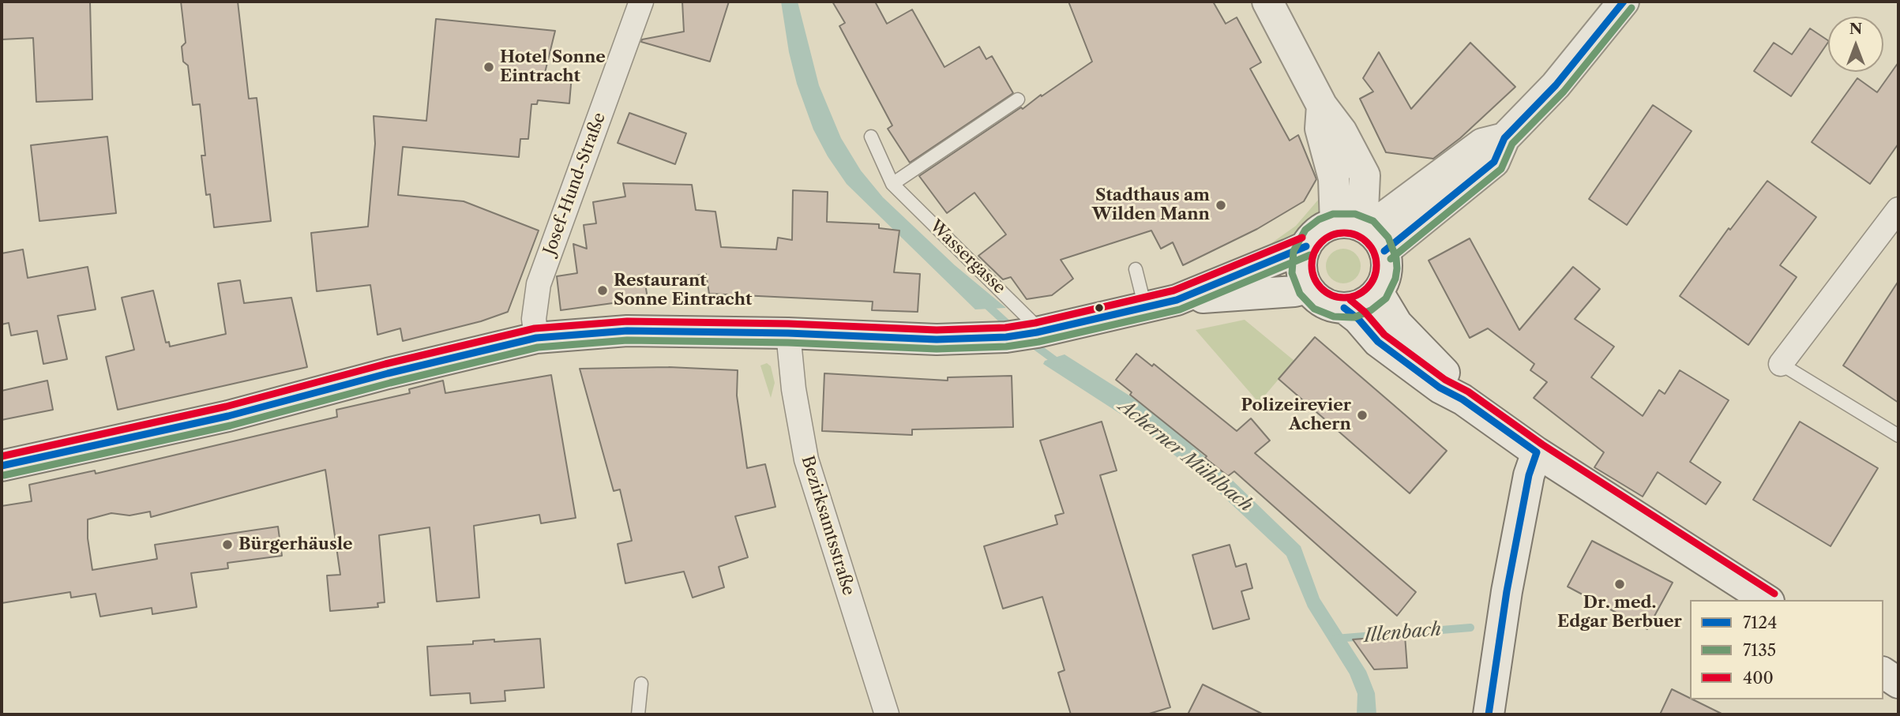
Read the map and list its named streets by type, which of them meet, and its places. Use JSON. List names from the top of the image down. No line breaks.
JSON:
{"streets":{"street":["Josef-Hund-Straße","Bezirksamtsstraße"],"lane":["Wassergasse"]},"water":["Acherner Mühlbach","Illenbach"],"places":["Hotel Sonne Eintracht","Stadthaus am Wilden Mann","Restaurant Sonne Eintracht","Polizeirevier Achern","Bürgerhäusle","Dr. med. Edgar Berbuer"],"lines":["transit line 7124","transit line 7135","transit line 400"],"legend":["7124","7135","400"],"north":"top"}
